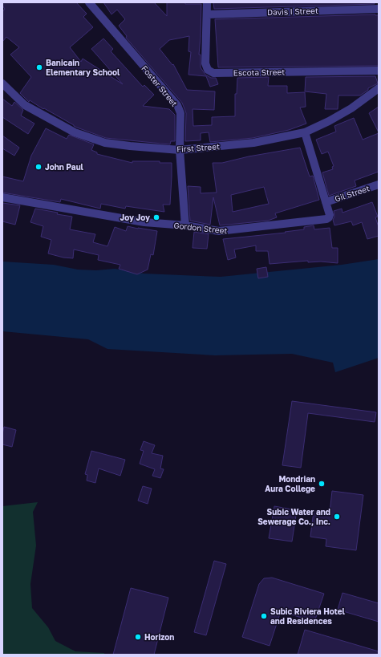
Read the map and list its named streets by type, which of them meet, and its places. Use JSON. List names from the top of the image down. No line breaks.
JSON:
{"streets":{"street":["Davis I Street","Escota Street","Foster Street","First Street","Gil Street","Gordon Street"]},"crossings":[["Davis I Street","Escota Street"],["Foster Street","First Street"],["Foster Street","Gordon Street"],["First Street","Gordon Street"],["Gil Street","Gordon Street"]],"places":["Banicain Elementary School","John Paul","Joy Joy","Mondrian Aura College","Subic Water and Sewerage Co., Inc.","Subic Riviera Hotel and Residences","Horizon"]}
